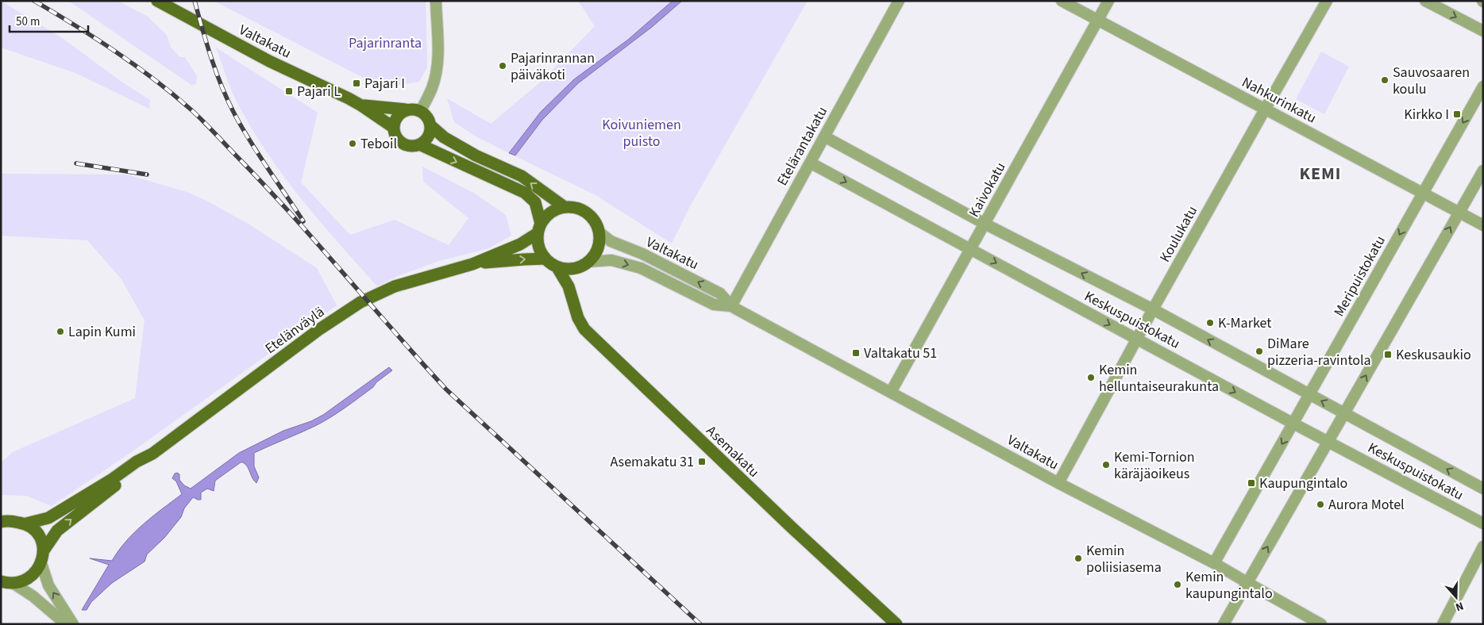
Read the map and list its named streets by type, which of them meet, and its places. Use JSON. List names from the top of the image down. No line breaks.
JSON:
{"streets":{"main road":["Valtakatu","Etelänväylä","Asemakatu"],"street":["Nahkurinkatu","Etelärantakatu","Kaivokatu","Koulukatu","Meripuistokatu","Keskuspuistokatu"]},"crossings":[["Valtakatu","Etelärantakatu"],["Valtakatu","Kaivokatu"],["Valtakatu","Koulukatu"],["Valtakatu","Meripuistokatu"],["Valtakatu","Etelänväylä"],["Valtakatu","Asemakatu"],["Nahkurinkatu","Kaivokatu"],["Nahkurinkatu","Koulukatu"],["Nahkurinkatu","Meripuistokatu"],["Etelärantakatu","Keskuspuistokatu"],["Kaivokatu","Keskuspuistokatu"],["Koulukatu","Keskuspuistokatu"],["Meripuistokatu","Keskuspuistokatu"],["Etelänväylä","Asemakatu"]],"districts":["KEMI"],"parks":["Pajarinranta","Koivuniemen puisto"],"places":{"other":["Pajarinrannan päiväkoti","Sauvosaaren koulu","Teboil","K-Market","Lapin Kumi","DiMare pizzeria-ravintola","Kemin helluntaiseurakunta","Kemi-Tornion käräjäoikeus","Aurora Motel","Kemin poliisiasema","Kemin kaupungintalo"],"transit":["Pajari I","Pajari L","Kirkko I","Valtakatu 51","Keskusaukio","Asemakatu 31","Kaupungintalo"]},"scale_bar":"50 m","north":"bottom"}
